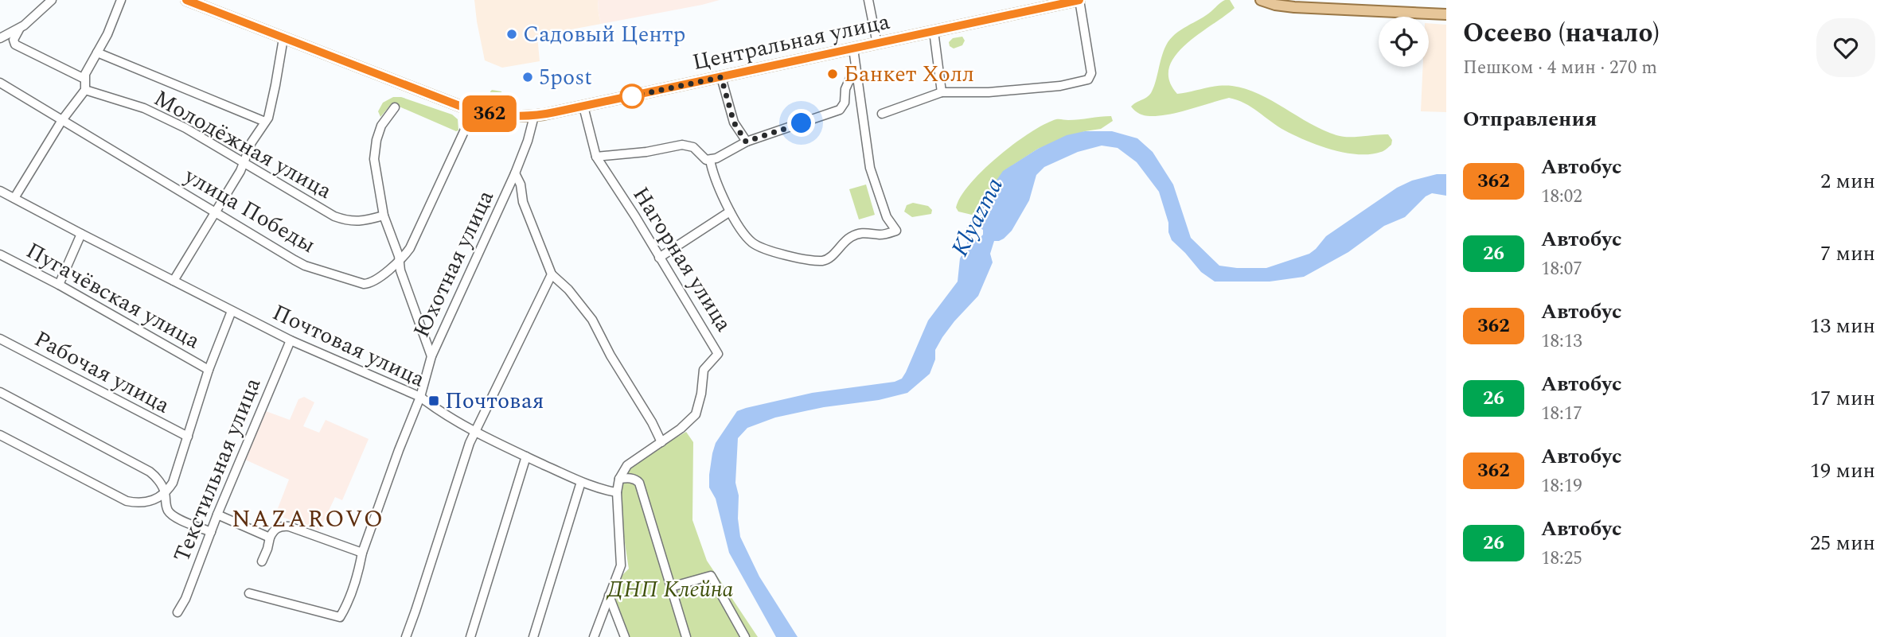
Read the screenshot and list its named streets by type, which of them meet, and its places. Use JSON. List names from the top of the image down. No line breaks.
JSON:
{"streets":{"main road":["Центральная улица"],"street":["Молодёжная улица","улица Победы","Нагорная улица","Юхотная улица","Пугачёвская улица","Почтовая улица","Рабочая улица","Текстильная улица"]},"crossings":[["Центральная улица","улица Победы"],["Центральная улица","Нагорная улица"],["Центральная улица","Юхотная улица"],["Юхотная улица","Почтовая улица"],["Почтовая улица","Текстильная улица"]],"districts":["NAZAROVO"],"water":["Klyazma"],"parks":["ДНП Клейна"],"places":{"other":["Садовый Центр","Банкет Холл","5post"],"transit":["Почтовая"]},"lines":["bus line 362"],"page":{"on_map":"362","heading":[["Осеево (начало)","Пешком · 4 мин · 270 m"],"Отправления"],"list":[{"mark":"362","name":"Автобус","note":"18:02","value":"2 мин"},{"mark":"26","name":"Автобус","note":"18:07","value":"7 мин"},{"mark":"362","name":"Автобус","note":"18:13","value":"13 мин"},{"mark":"26","name":"Автобус","note":"18:17","value":"17 мин"},{"mark":"362","name":"Автобус","note":"18:19","value":"19 мин"},{"mark":"26","name":"Автобус","note":"18:25","value":"25 мин"}]}}
